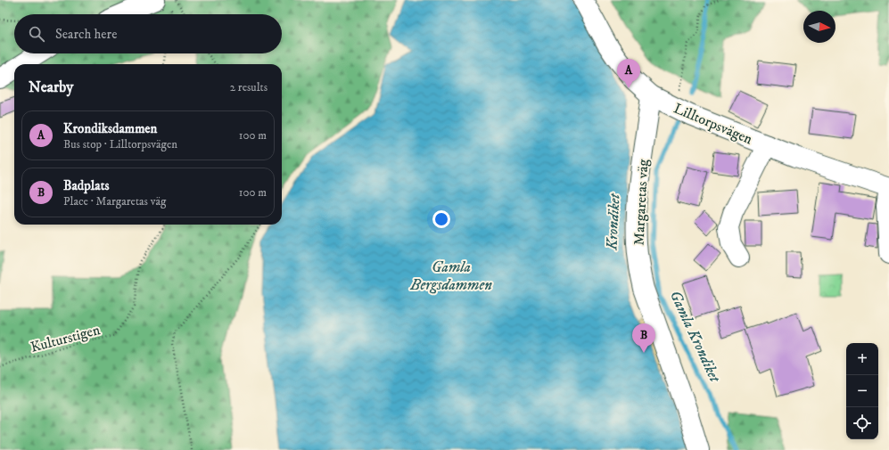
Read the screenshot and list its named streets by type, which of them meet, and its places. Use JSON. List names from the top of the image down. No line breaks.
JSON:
{"streets":{"street":["Lilltorpsvägen","Margaretas väg"],"path":["Kulturstigen"]},"crossings":[["Lilltorpsvägen","Margaretas väg"]],"water":["Krondiket","Gamla Bergsdammen","Gamla Krondiket"],"north":"right","page":{"search":"Search here","pins":["A","B"],"heading":["Nearby","2 results"],"list":[{"mark":"A","name":"Krondiksdammen","note":"Bus stop · Lilltorpsvägen","value":"100 m"},{"mark":"B","name":"Badplats","note":"Place · Margaretas väg","value":"100 m"}],"map_buttons":["+","−"]}}
